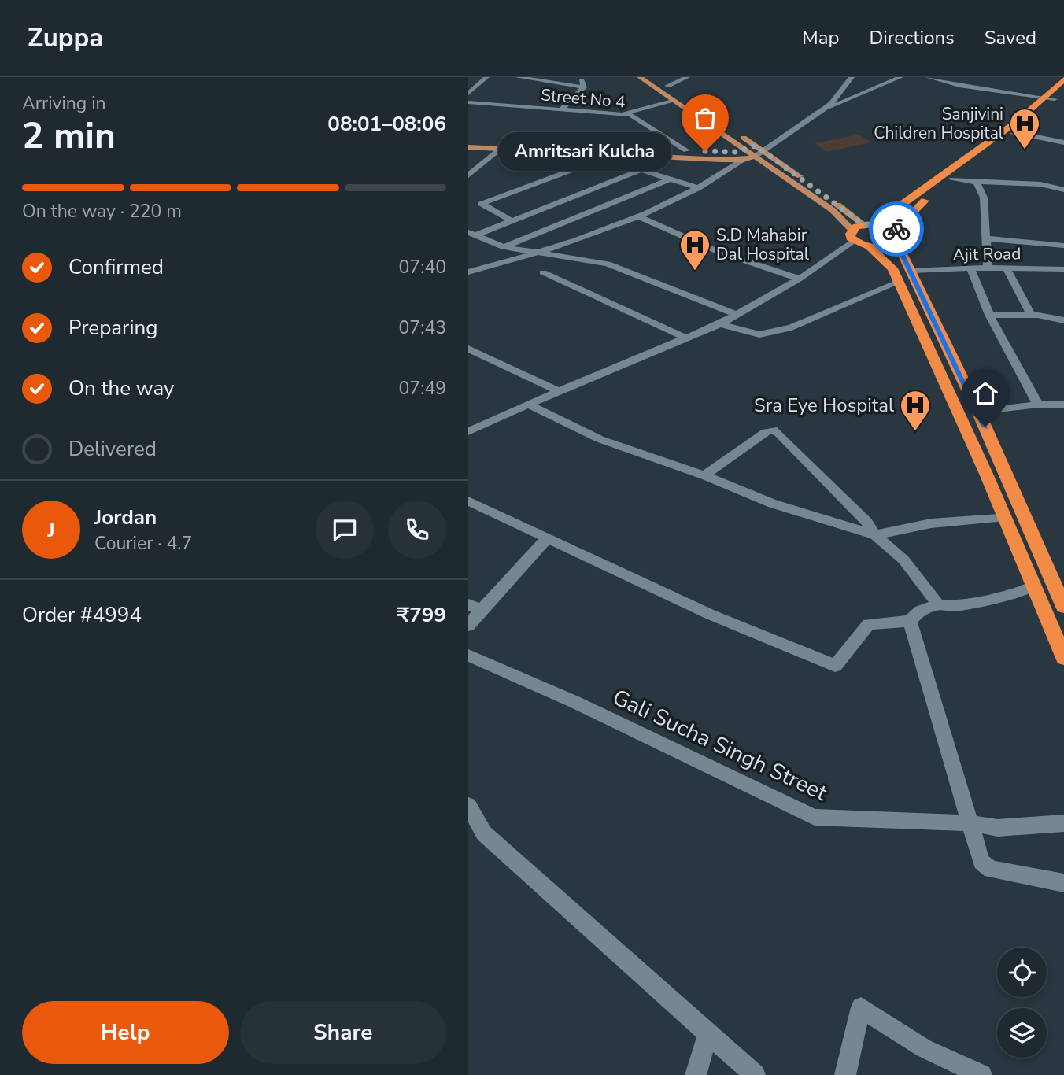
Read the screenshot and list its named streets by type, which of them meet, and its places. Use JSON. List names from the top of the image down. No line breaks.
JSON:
{"streets":{"street":["Street No 4","Ajit Road","Gali Sucha Singh Street"]},"places":{"hospital":["Sanjivini Children Hospital","S.D Mahabir Dal Hospital","Sra Eye Hospital"],"other":["Amritsari Kulcha"]},"page":{"header":"Zuppa","nav":["Map","Directions","Saved"],"heading":["2 min","Arriving in","08:01–08:06"],"panel":["Jordan","Courier · 4.7","Order #4994","₹799"],"bubble":"Amritsari Kulcha","bar":"On the way · 220 m","list":[["Confirmed","07:40"],["Preparing","07:43"],["On the way","07:49"],"Delivered"],"round":"J","buttons":["Help","Share"]}}
